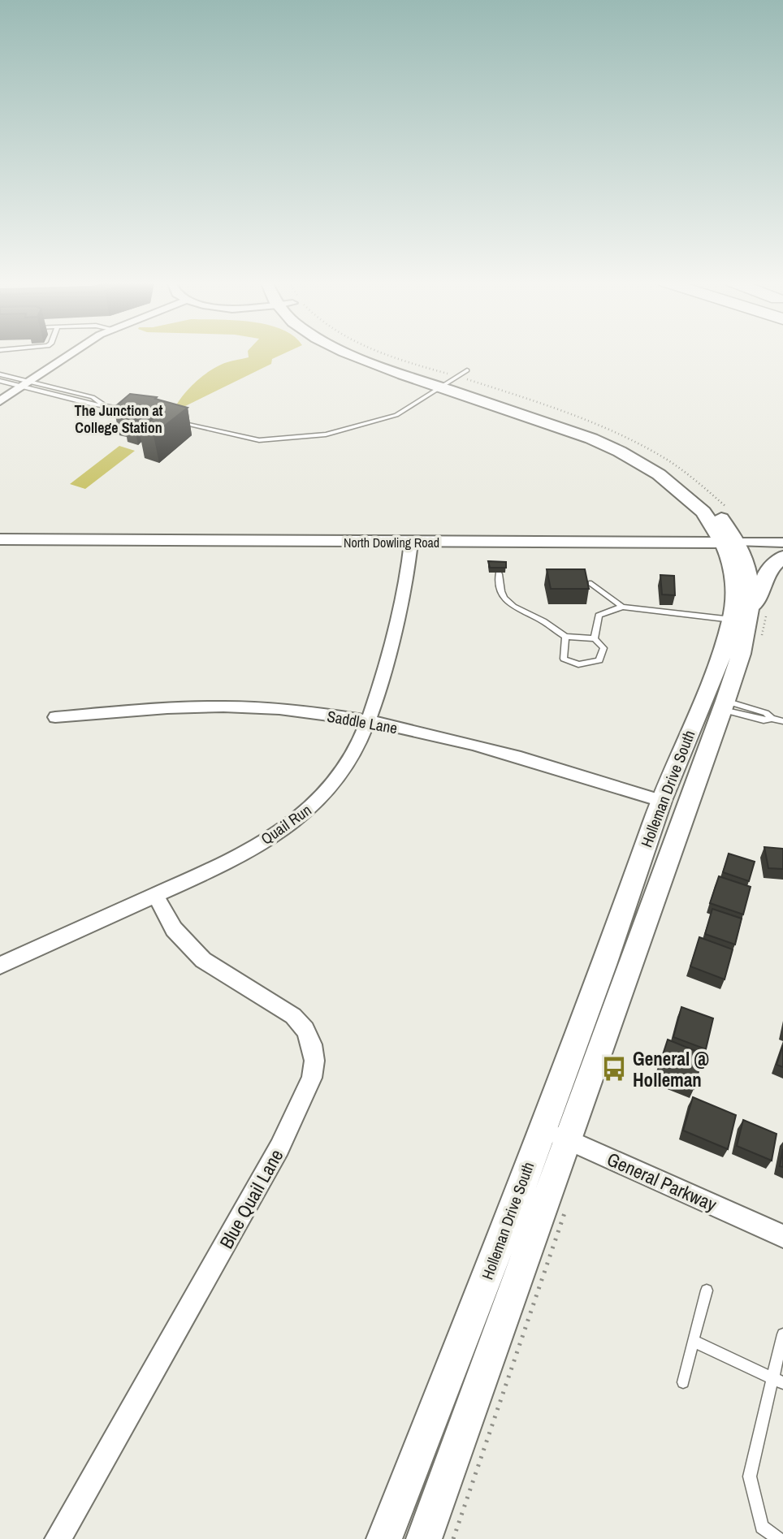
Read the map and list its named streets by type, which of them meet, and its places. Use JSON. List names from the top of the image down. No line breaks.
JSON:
{"streets":{"street":["North Dowling Road","Saddle Lane","Holleman Drive South","Quail Run","General Parkway","Blue Quail Lane"]},"crossings":[["North Dowling Road","Holleman Drive South"],["North Dowling Road","Quail Run"],["Saddle Lane","Holleman Drive South"],["Saddle Lane","Quail Run"],["Holleman Drive South","General Parkway"],["Quail Run","Blue Quail Lane"]],"districts":["The Junction at College Station"],"places":{"bus stop":["General @ Holleman"]}}
